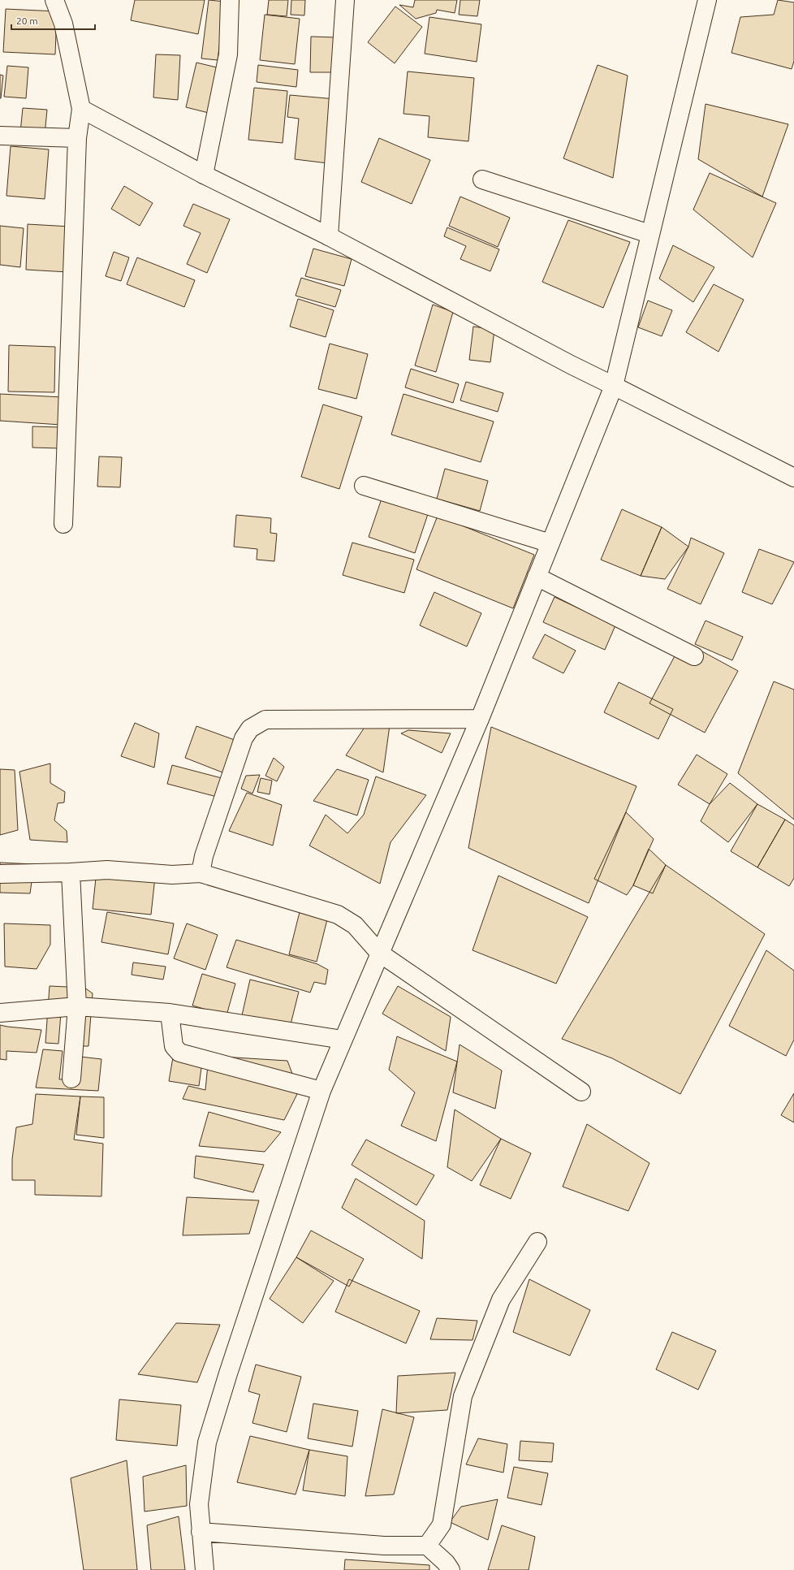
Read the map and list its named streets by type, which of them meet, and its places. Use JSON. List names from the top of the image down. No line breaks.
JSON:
{"scale_bar":"20 m"}
